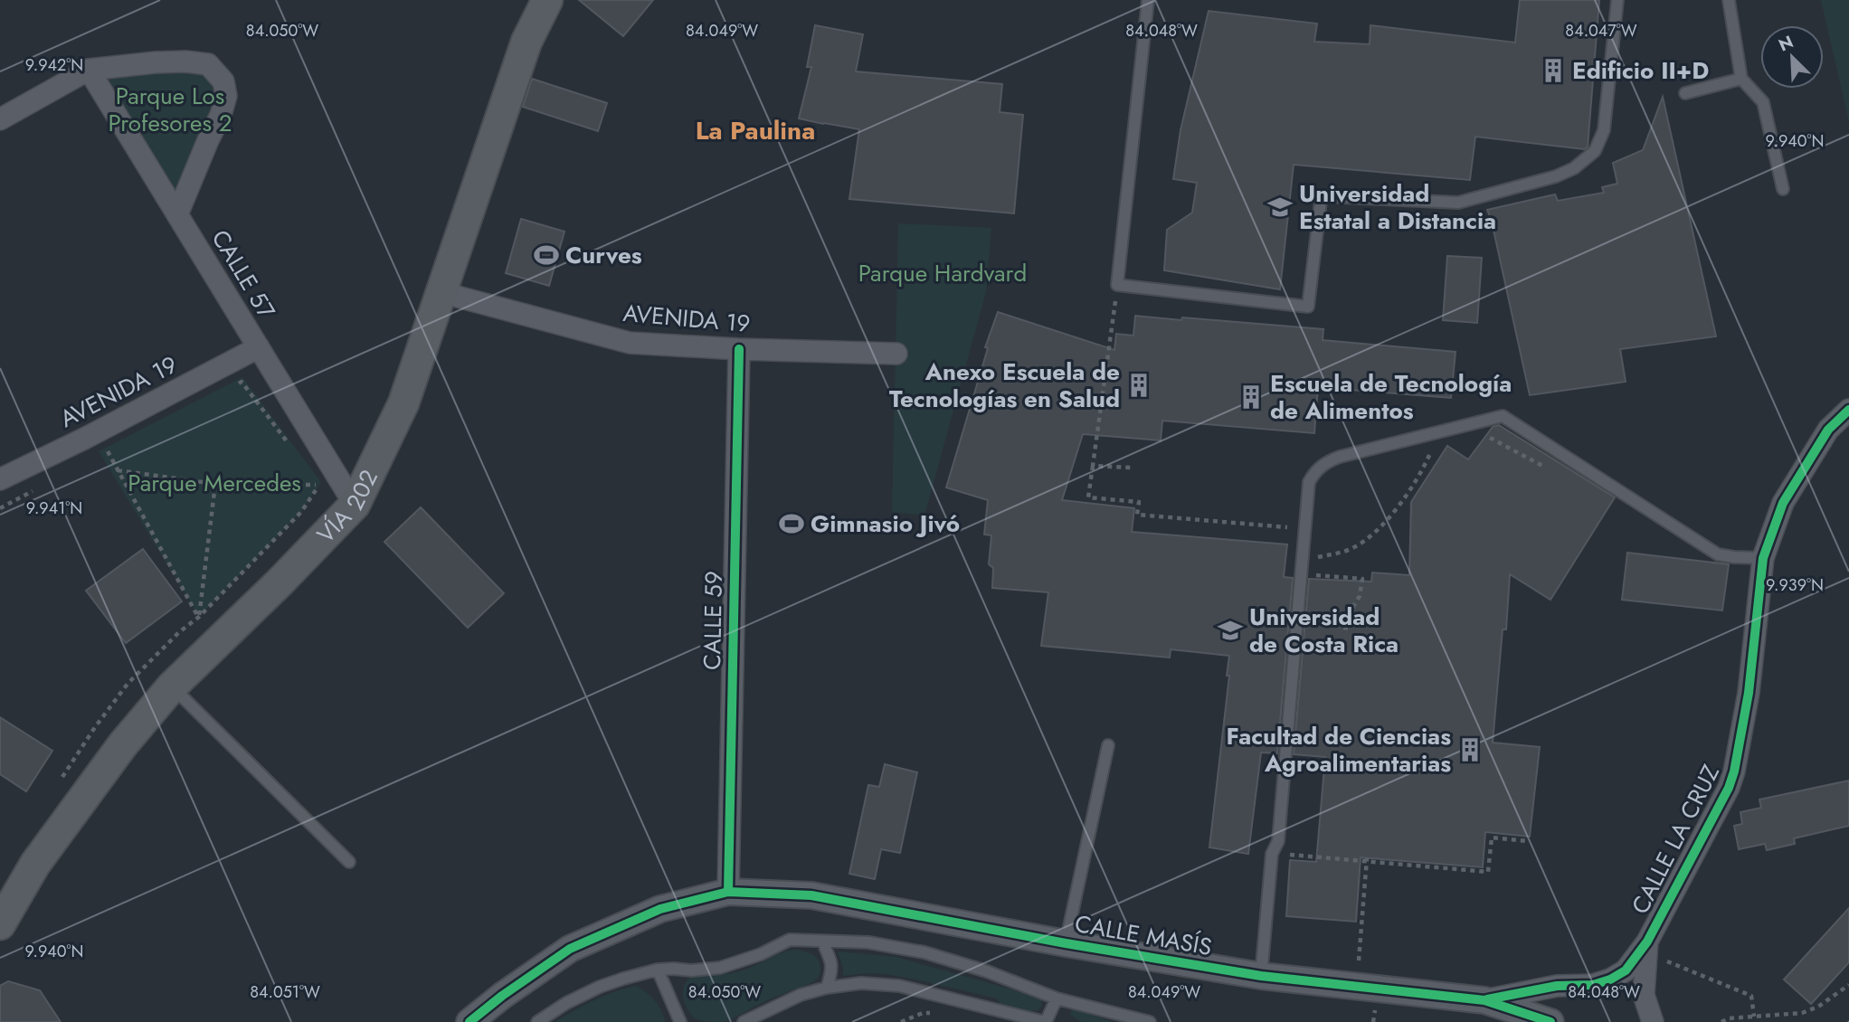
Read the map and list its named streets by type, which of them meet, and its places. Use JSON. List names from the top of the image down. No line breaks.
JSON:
{"streets":{"main road":["VÍA 202"],"street":["CALLE 57","AVENIDA 19","CALLE 59","CALLE LA CRUZ","CALLE MASÍS"]},"crossings":[["CALLE 57","AVENIDA 19"],["CALLE 57","VÍA 202"],["AVENIDA 19","VÍA 202"],["AVENIDA 19","CALLE 59"],["CALLE 59","CALLE MASÍS"],["CALLE LA CRUZ","CALLE MASÍS"]],"districts":["La Paulina"],"parks":["Parque Los Profesores 2","Parque Hardvard","Parque Mercedes"],"places":{"building":["Edificio II+D","Anexo Escuela de Tecnologías en Salud","Escuela de Tecnología de Alimentos","Facultad de Ciencias Agroalimentarias"],"school or university":["Universidad Estatal a Distancia","Universidad de Costa Rica"],"sports":["Curves","Gimnasio Jivó"]},"north":"top left","coordinates":["84.050°W","84.049°W","84.048°W","84.047°W","9.942°N","9.940°N","9.941°N","9.939°N","84.051°W"]}
